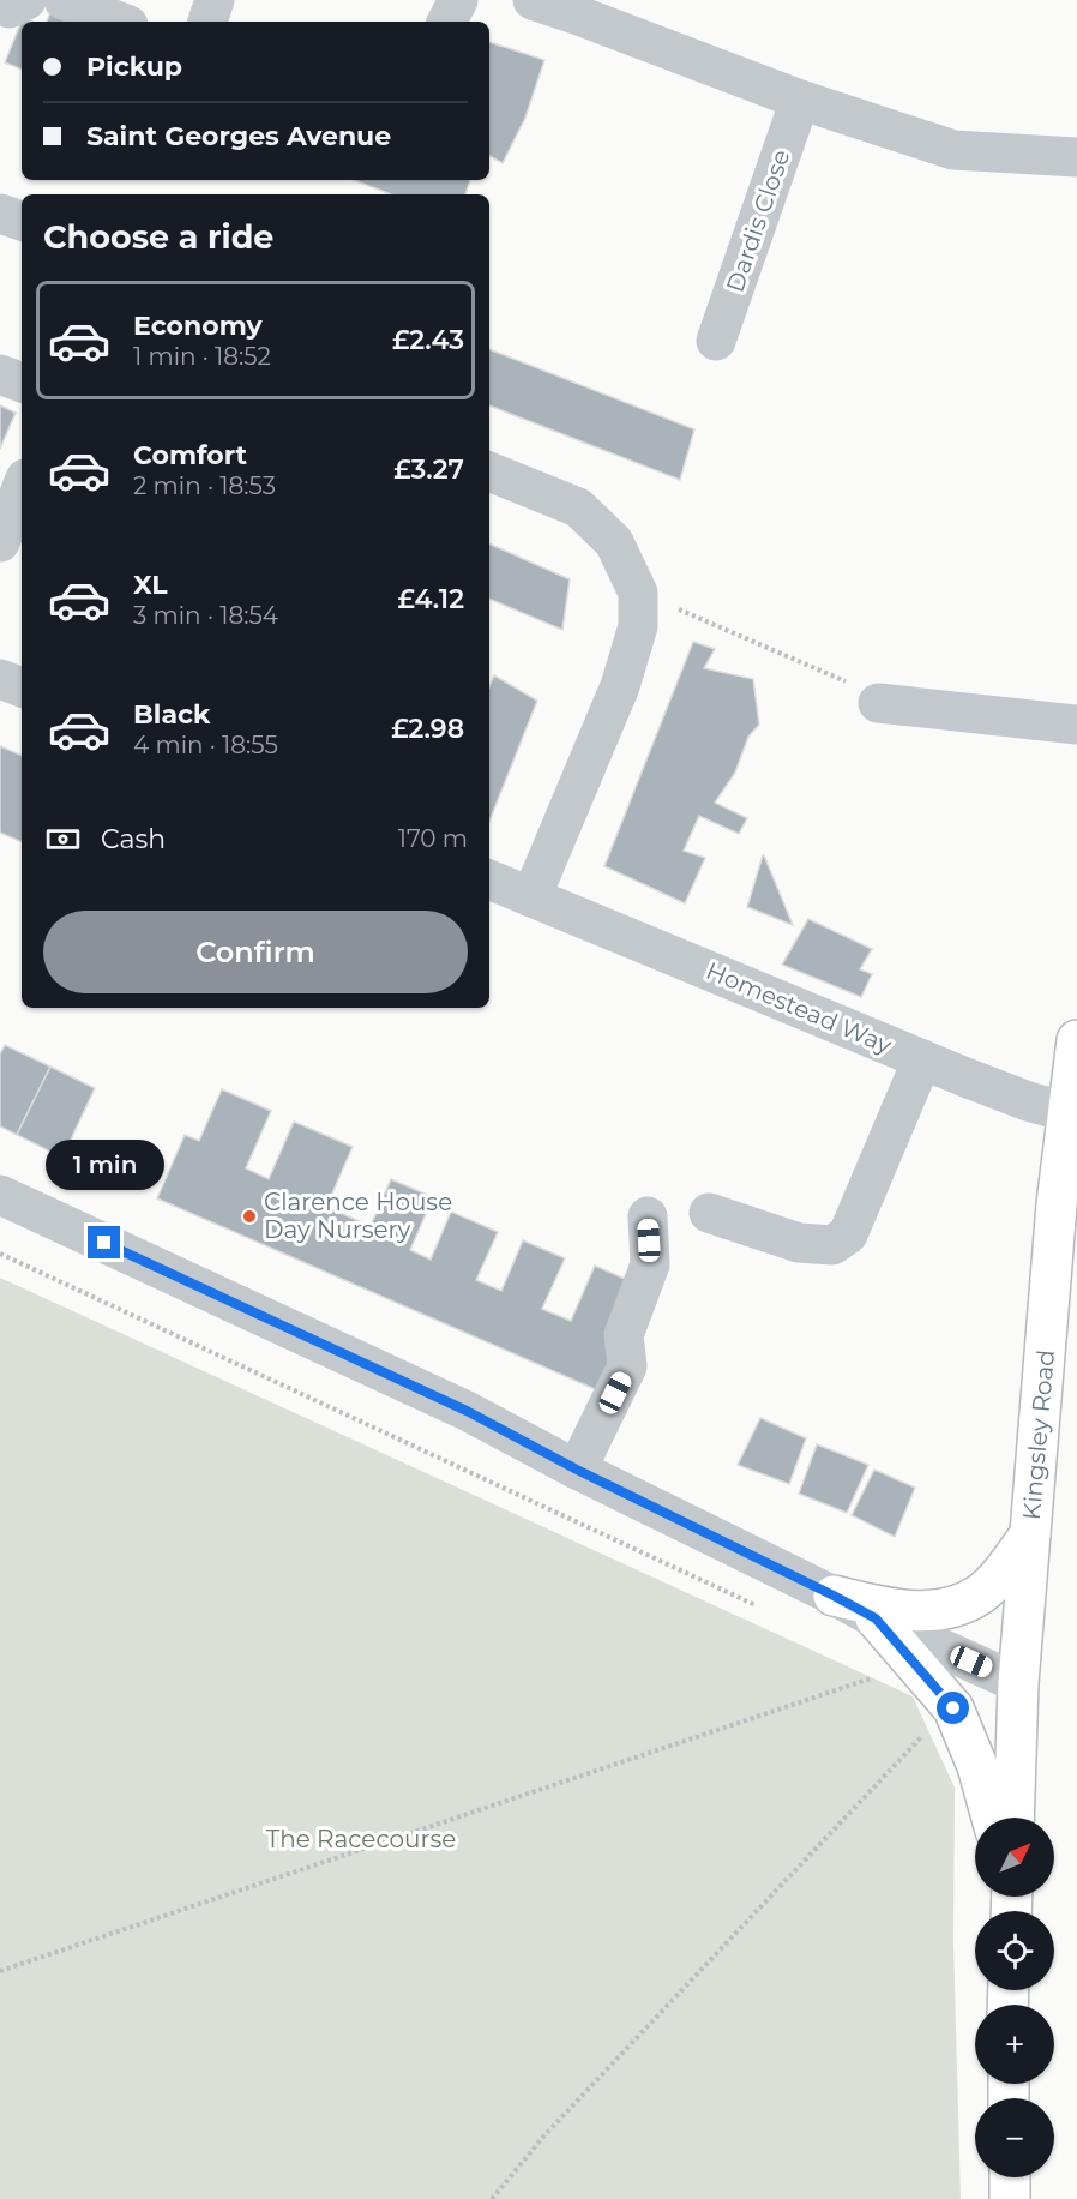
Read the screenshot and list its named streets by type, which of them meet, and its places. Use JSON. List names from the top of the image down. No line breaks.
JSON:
{"streets":{"main road":["Kingsley Road"],"street":["Dardis Close","Homestead Way"]},"crossings":[["Homestead Way","Kingsley Road"]],"parks":["The Racecourse"],"places":["Clarence House Day Nursery"],"north":"top right","page":{"banner":["Pickup","Saint Georges Avenue"],"heading":"Choose a ride","list":[{"name":"Economy","note":"1 min · 18:52","value":"£2.43"},{"name":"Comfort","note":"2 min · 18:53","value":"£3.27"},{"name":"XL","note":"3 min · 18:54","value":"£4.12"},{"name":"Black","note":"4 min · 18:55","value":"£2.98"}],"pay":["Cash","170 m"],"buttons":"Confirm","bubble":"1 min","map_buttons":["+","−"]}}
